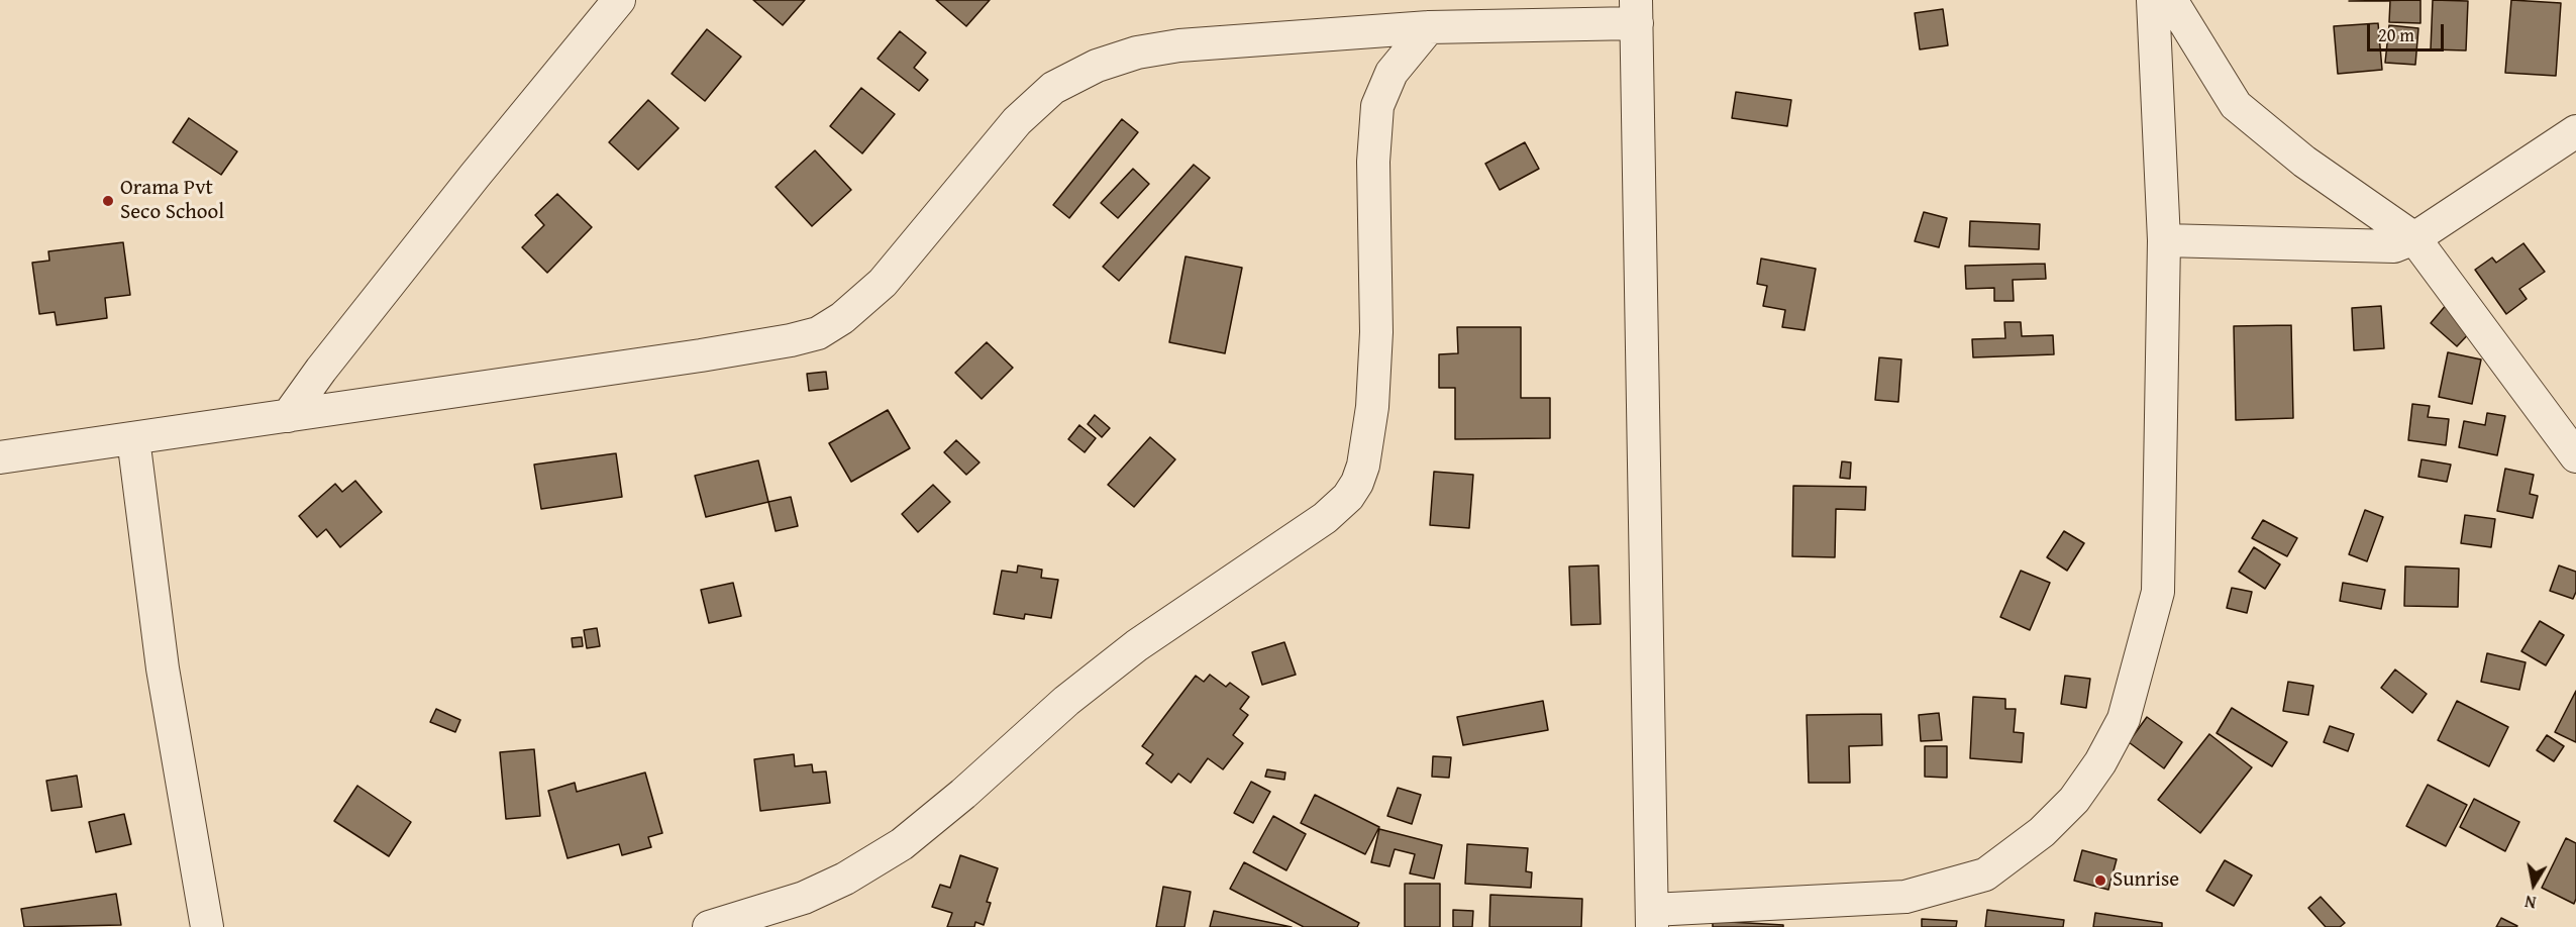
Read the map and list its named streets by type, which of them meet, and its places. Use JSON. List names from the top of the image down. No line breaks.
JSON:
{"places":["Orama Pvt Seco School","Sunrise"],"scale_bar":"20 m","north":"bottom"}
